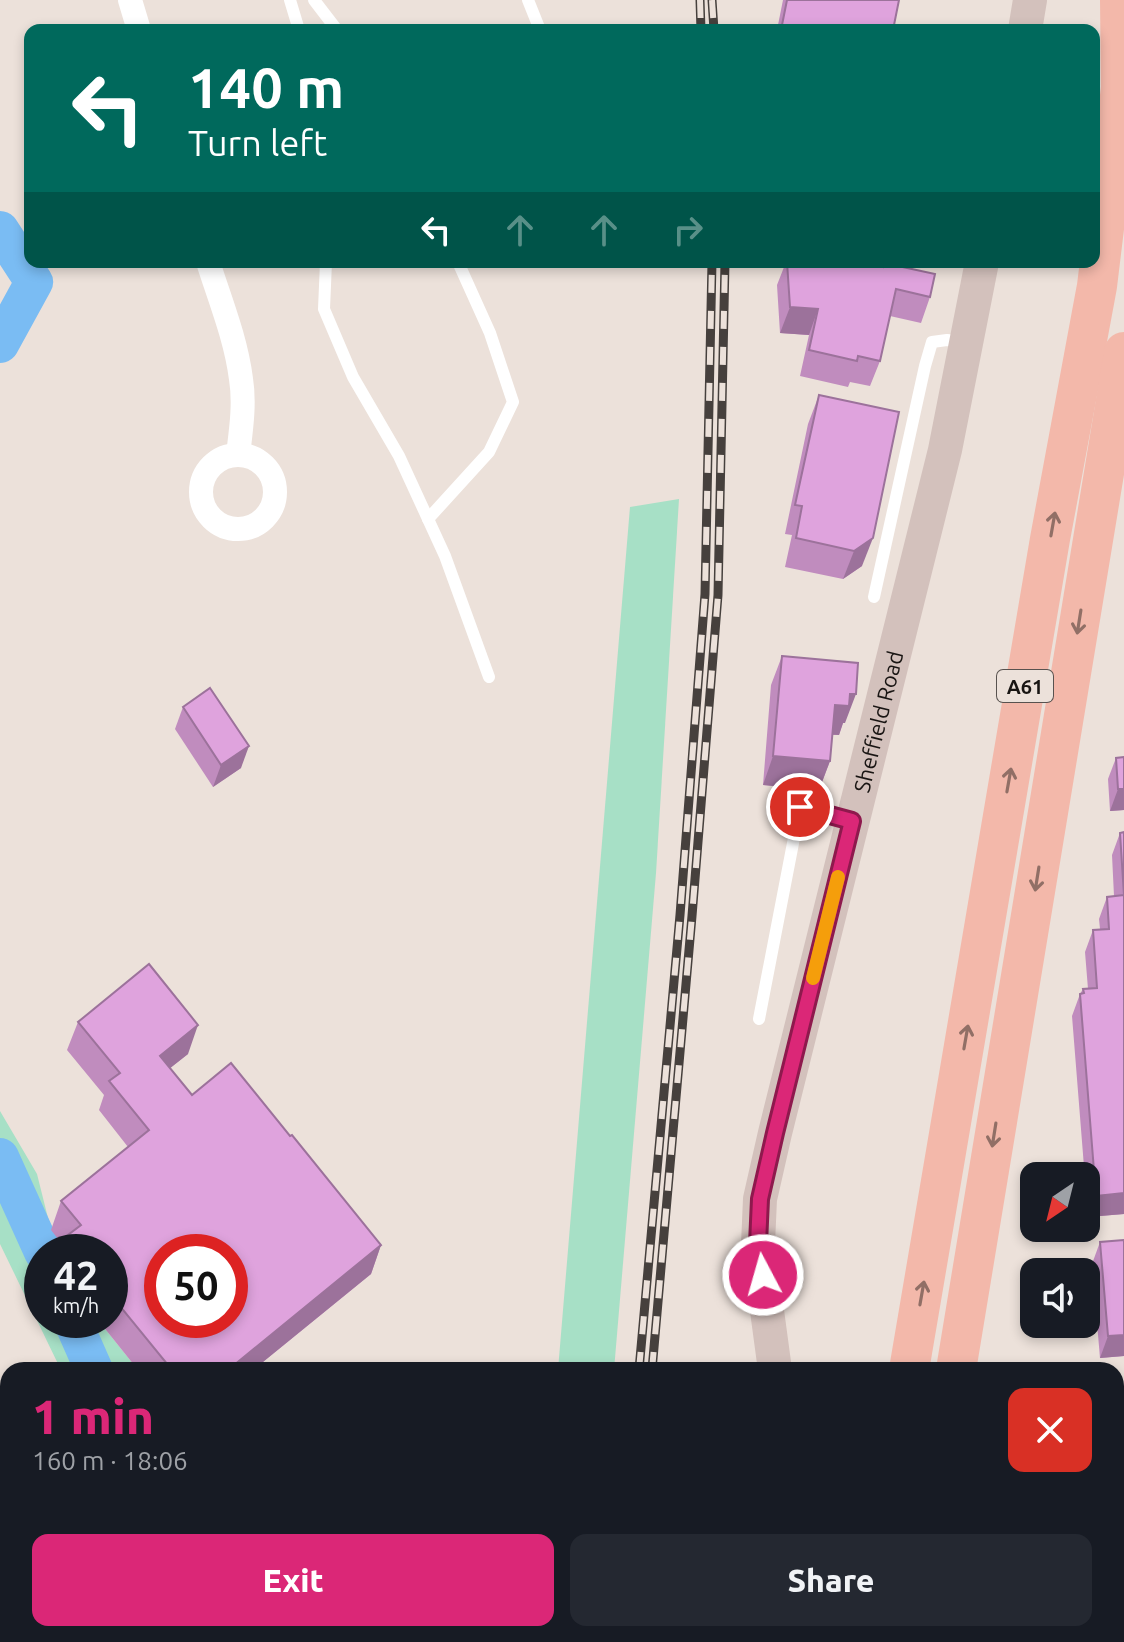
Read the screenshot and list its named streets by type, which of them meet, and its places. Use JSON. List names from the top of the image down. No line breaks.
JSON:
{"streets":{"highway":["A61"],"main road":["Sheffield Road"]},"north":"bottom left","page":{"turn":["140 m","Turn left"],"speed":"42 km/h","limit":"50","heading":["1 min","160 m · 18:06"],"buttons":["Exit","Share"]}}
